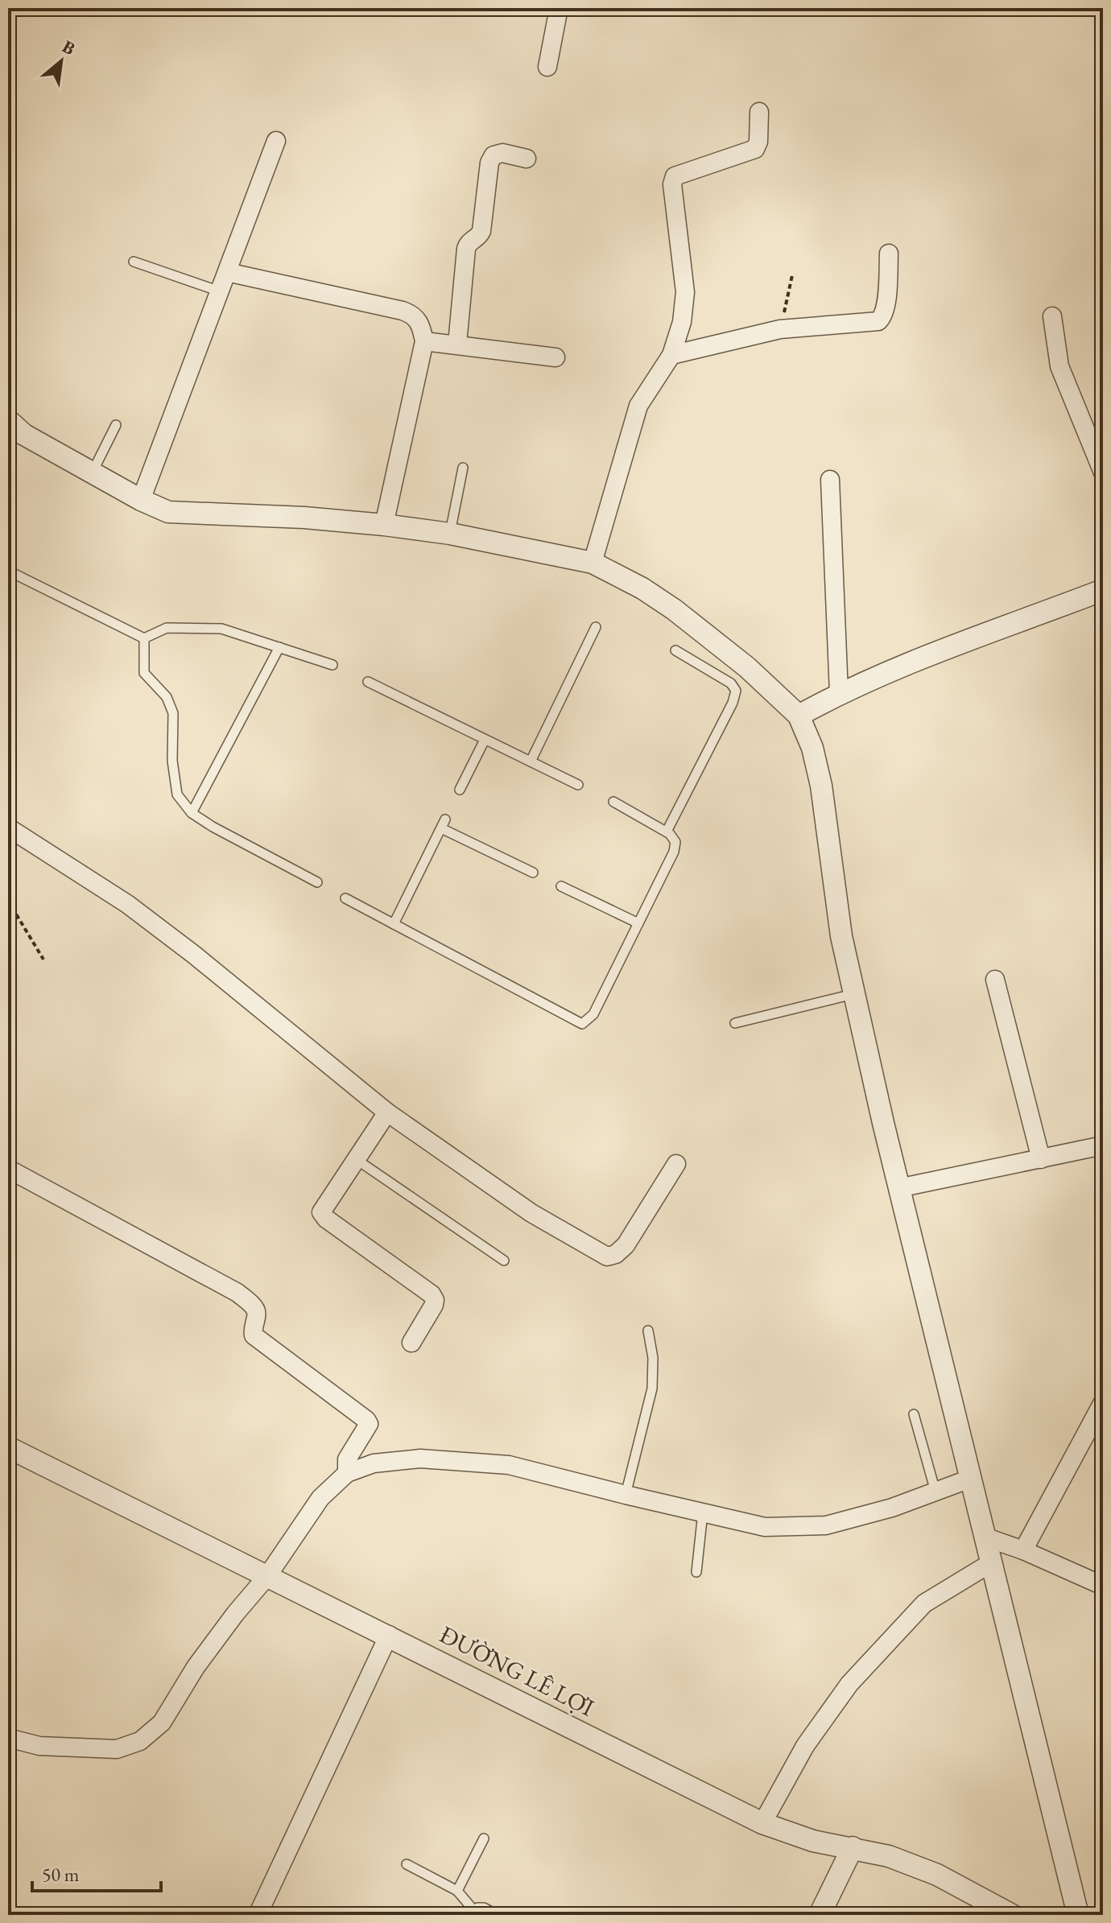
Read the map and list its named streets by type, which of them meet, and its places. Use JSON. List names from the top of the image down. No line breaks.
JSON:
{"streets":{"street":["ĐƯỜNG LÊ LỢI"]},"scale_bar":"50 m","north":"top right"}
